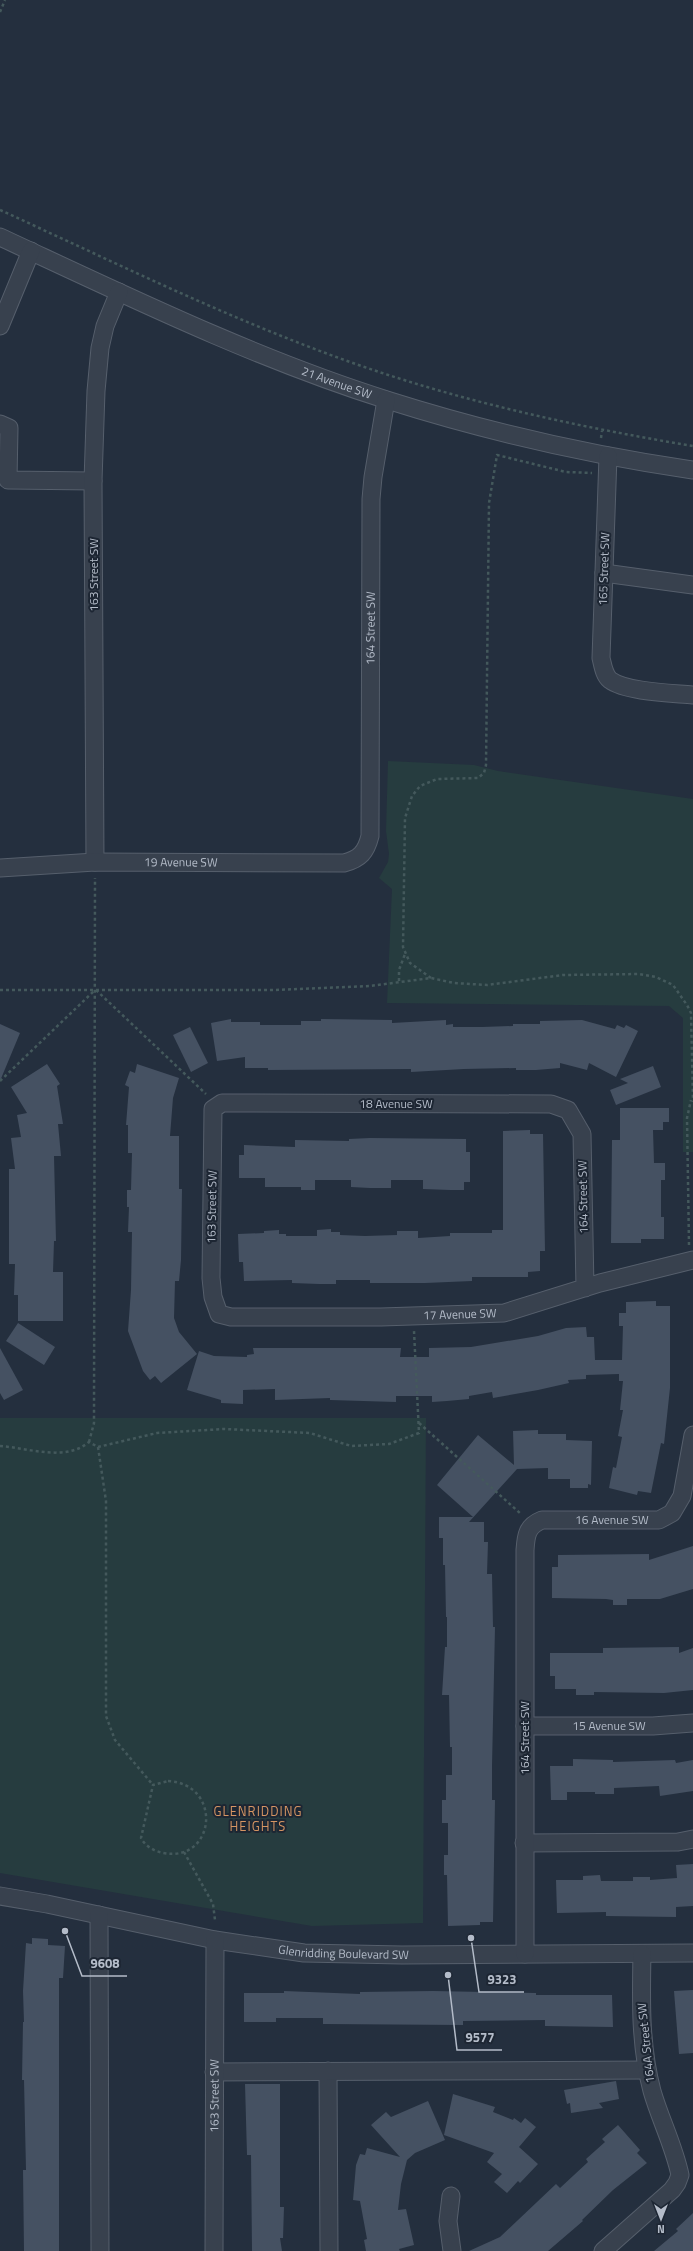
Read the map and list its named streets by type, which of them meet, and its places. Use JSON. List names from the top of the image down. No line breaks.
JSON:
{"streets":{"street":["21 Avenue SW","165 Street SW","163 Street SW","164 Street SW","19 Avenue SW","18 Avenue SW","17 Avenue SW","16 Avenue SW","15 Avenue SW","Glenridding Boulevard SW","164A Street SW"]},"crossings":[["21 Avenue SW","165 Street SW"],["21 Avenue SW","163 Street SW"],["21 Avenue SW","164 Street SW"],["163 Street SW","19 Avenue SW"],["163 Street SW","18 Avenue SW"],["163 Street SW","17 Avenue SW"],["163 Street SW","Glenridding Boulevard SW"],["164 Street SW","19 Avenue SW"],["164 Street SW","18 Avenue SW"],["164 Street SW","17 Avenue SW"],["164 Street SW","16 Avenue SW"],["164 Street SW","15 Avenue SW"],["164 Street SW","Glenridding Boulevard SW"],["Glenridding Boulevard SW","164A Street SW"]],"districts":["GLENRIDDING HEIGHTS"],"places":["9608","9323","9577"],"north":"bottom"}
